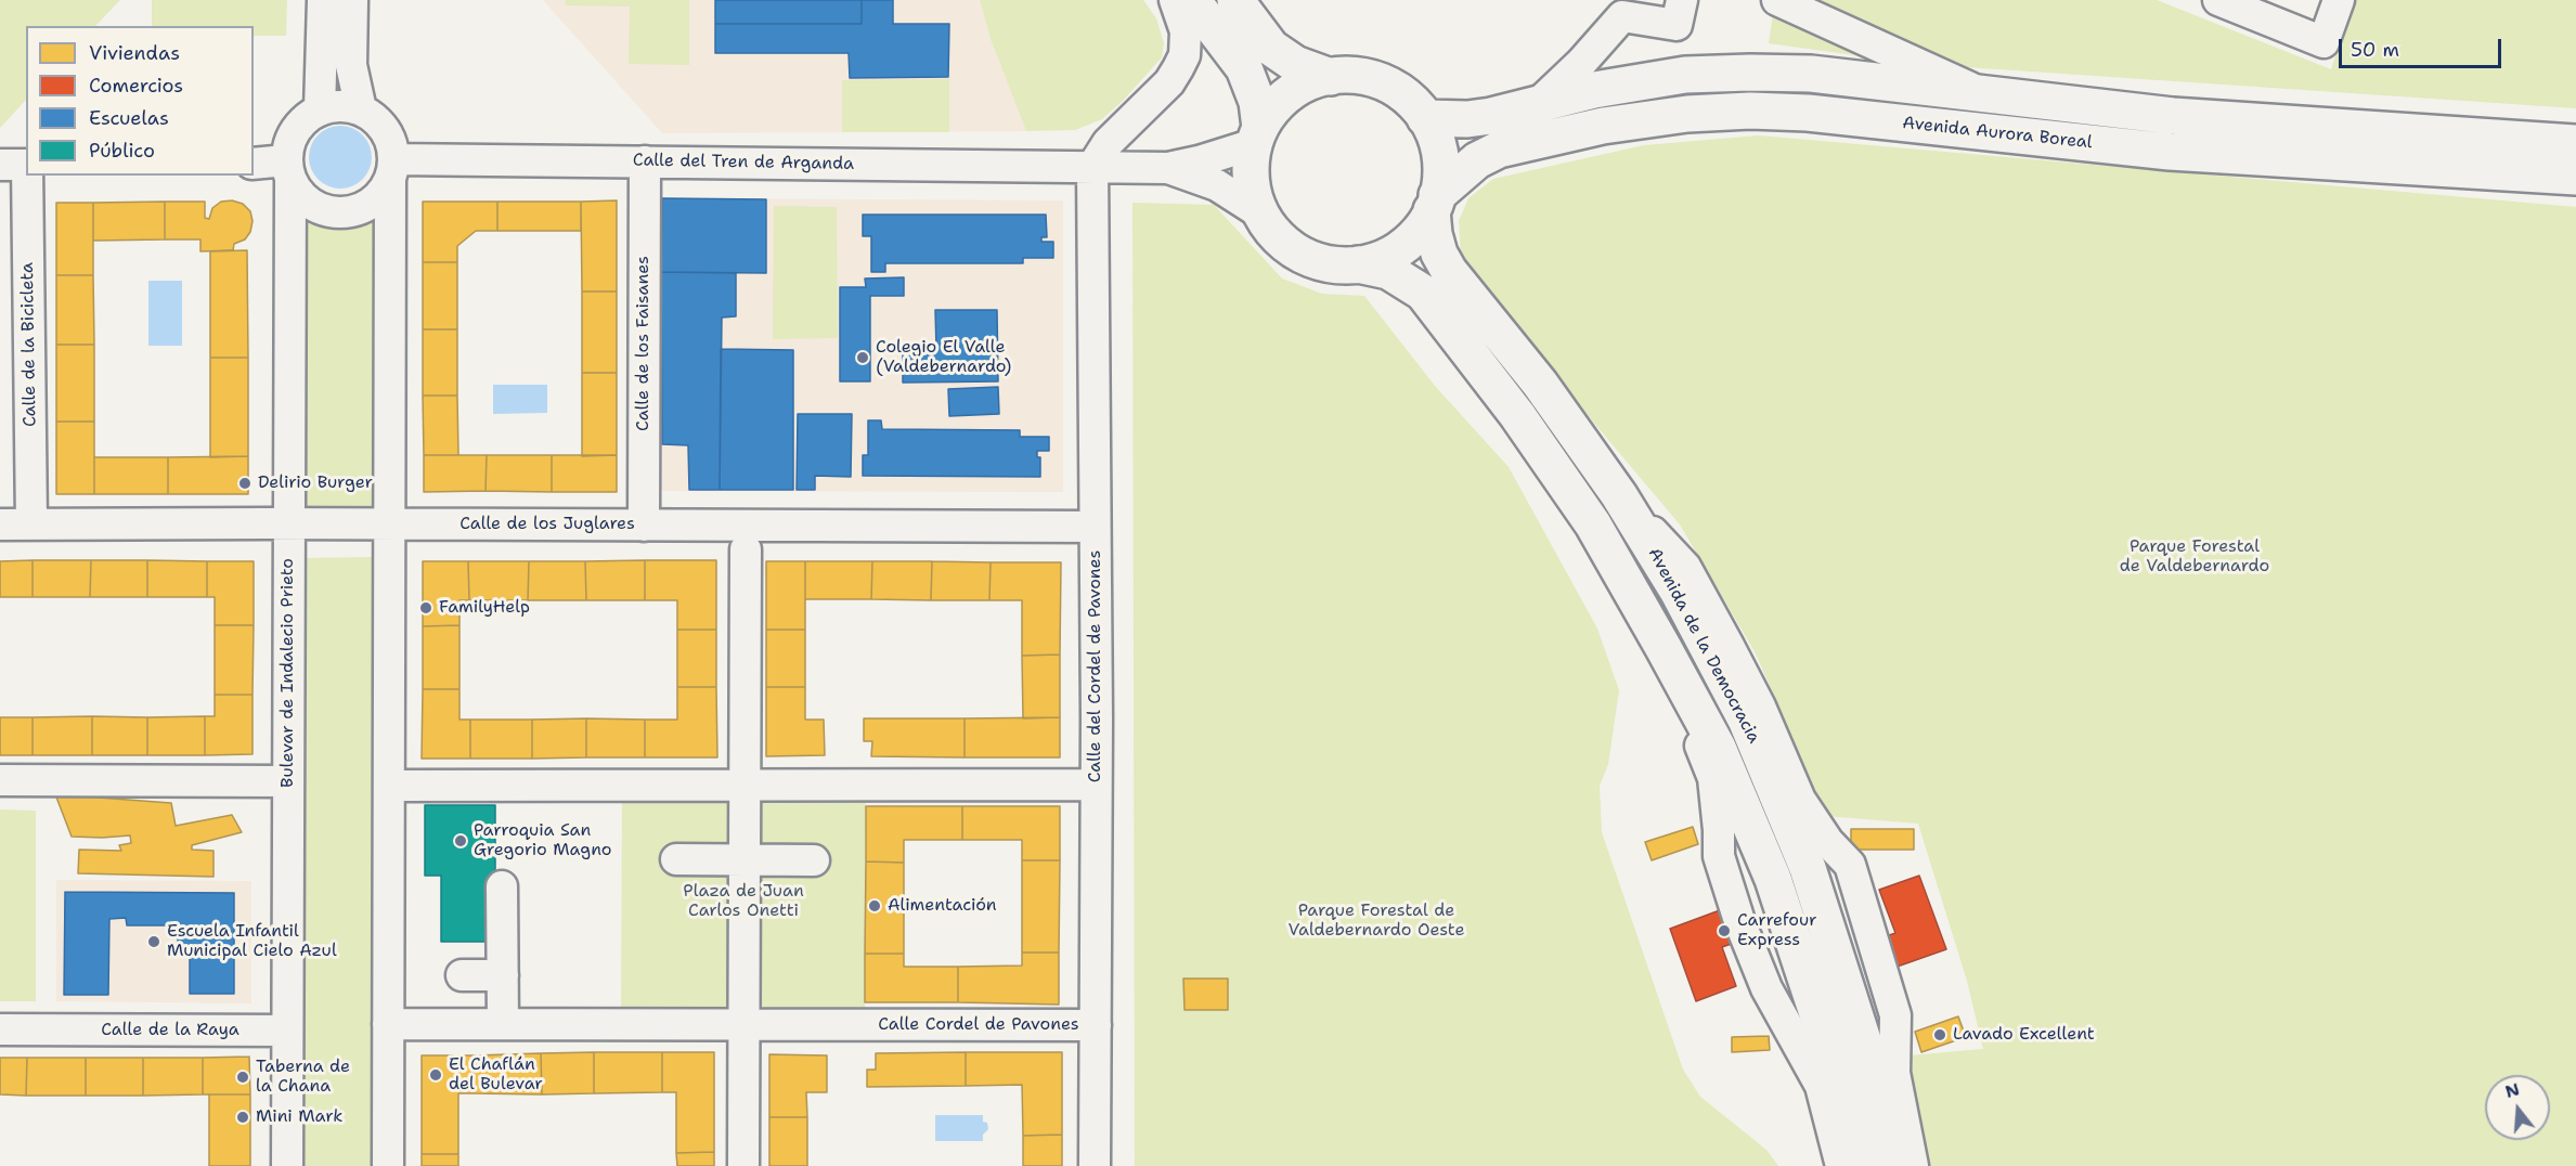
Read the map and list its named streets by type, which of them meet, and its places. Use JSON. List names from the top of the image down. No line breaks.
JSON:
{"streets":{"main road":["Avenida Aurora Boreal","Avenida de la Democracia"],"street":["Calle del Tren de Arganda","Calle de los Faisanes","Calle de la Bicicleta","Calle de los Juglares","Calle del Cordel de Pavones","Bulevar de Indalecio Prieto","Calle Cordel de Pavones","Calle de la Raya"]},"crossings":[["Avenida Aurora Boreal","Calle del Tren de Arganda"],["Avenida Aurora Boreal","Avenida de la Democracia"],["Calle del Tren de Arganda","Calle de los Faisanes"],["Calle del Tren de Arganda","Avenida de la Democracia"],["Calle del Tren de Arganda","Calle del Cordel de Pavones"],["Calle del Tren de Arganda","Bulevar de Indalecio Prieto"],["Calle de los Faisanes","Calle de los Juglares"],["Calle de la Bicicleta","Calle de los Juglares"],["Calle de los Juglares","Calle del Cordel de Pavones"],["Calle de los Juglares","Bulevar de Indalecio Prieto"],["Calle del Cordel de Pavones","Calle Cordel de Pavones"],["Bulevar de Indalecio Prieto","Calle de la Raya"]],"parks":["Parque Forestal de Valdebernardo","Plaza de Juan Carlos Onetti","Parque Forestal de Valdebernardo Oeste"],"places":["Colegio El Valle (Valdebernardo)","Delirio Burger","FamilyHelp","Parroquia San Gregorio Magno","Alimentación","Carrefour Express","Escuela Infantil Municipal Cielo Azul","Lavado Excellent","El Chaflán del Bulevar","Taberna de la Chana","Mini Mark"],"legend":["Viviendas","Comercios","Escuelas","Público"],"scale_bar":"50 m","north":"top"}
